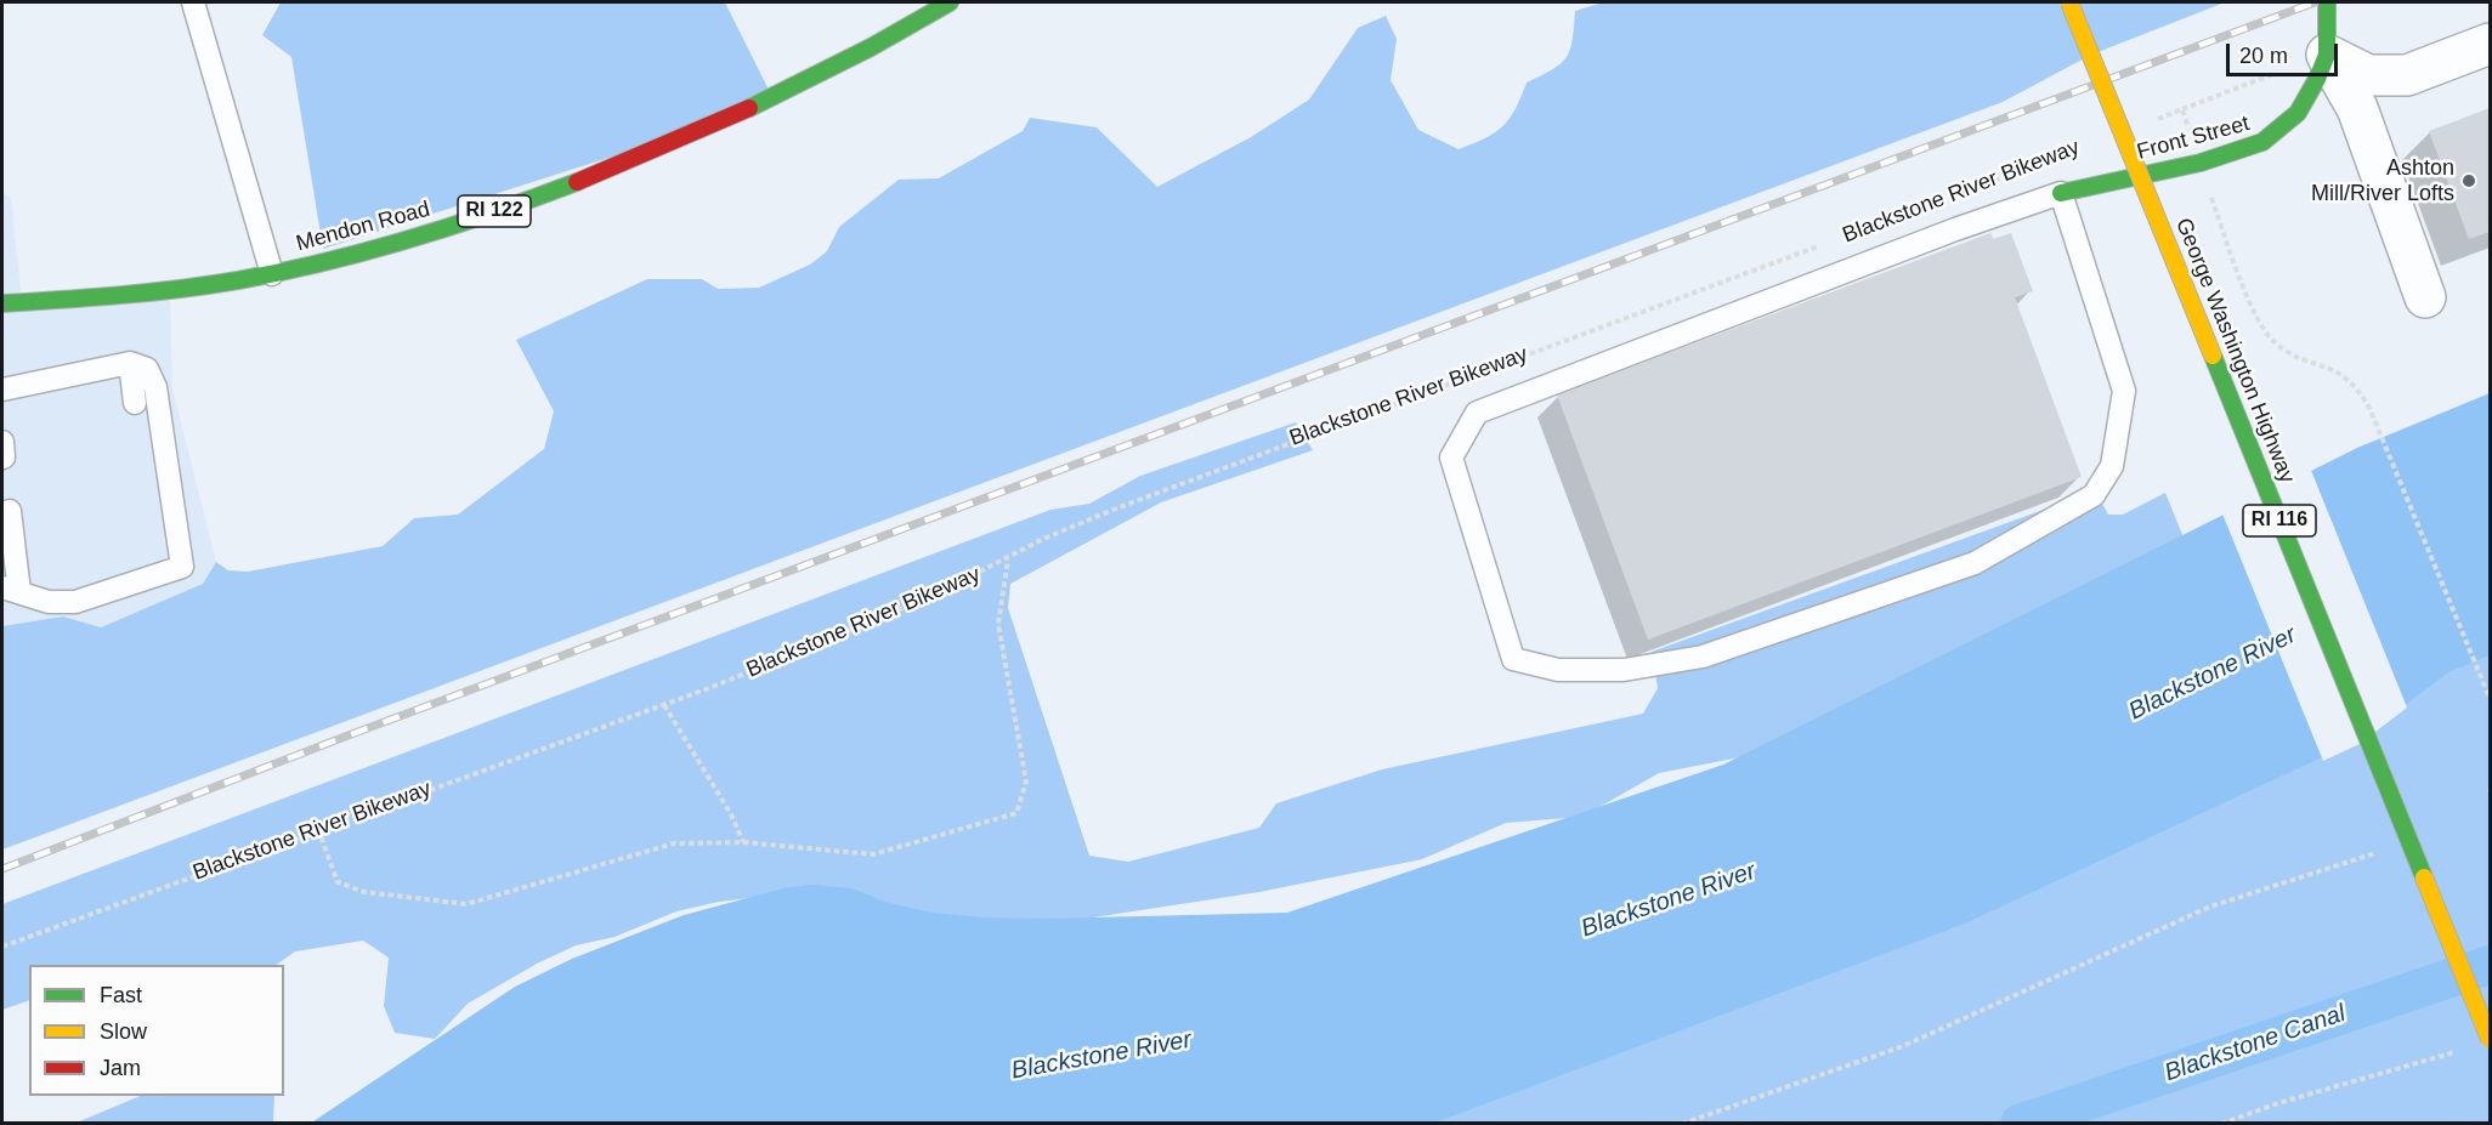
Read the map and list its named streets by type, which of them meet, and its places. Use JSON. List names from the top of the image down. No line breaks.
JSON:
{"streets":{"main road":["Front Street","RI 122","Mendon Road","George Washington Highway","RI 116"],"path":["Blackstone River Bikeway"]},"water":["Blackstone River","Blackstone Canal"],"places":["Ashton Mill/River Lofts"],"legend":["Fast","Slow","Jam"],"scale_bar":"20 m"}
